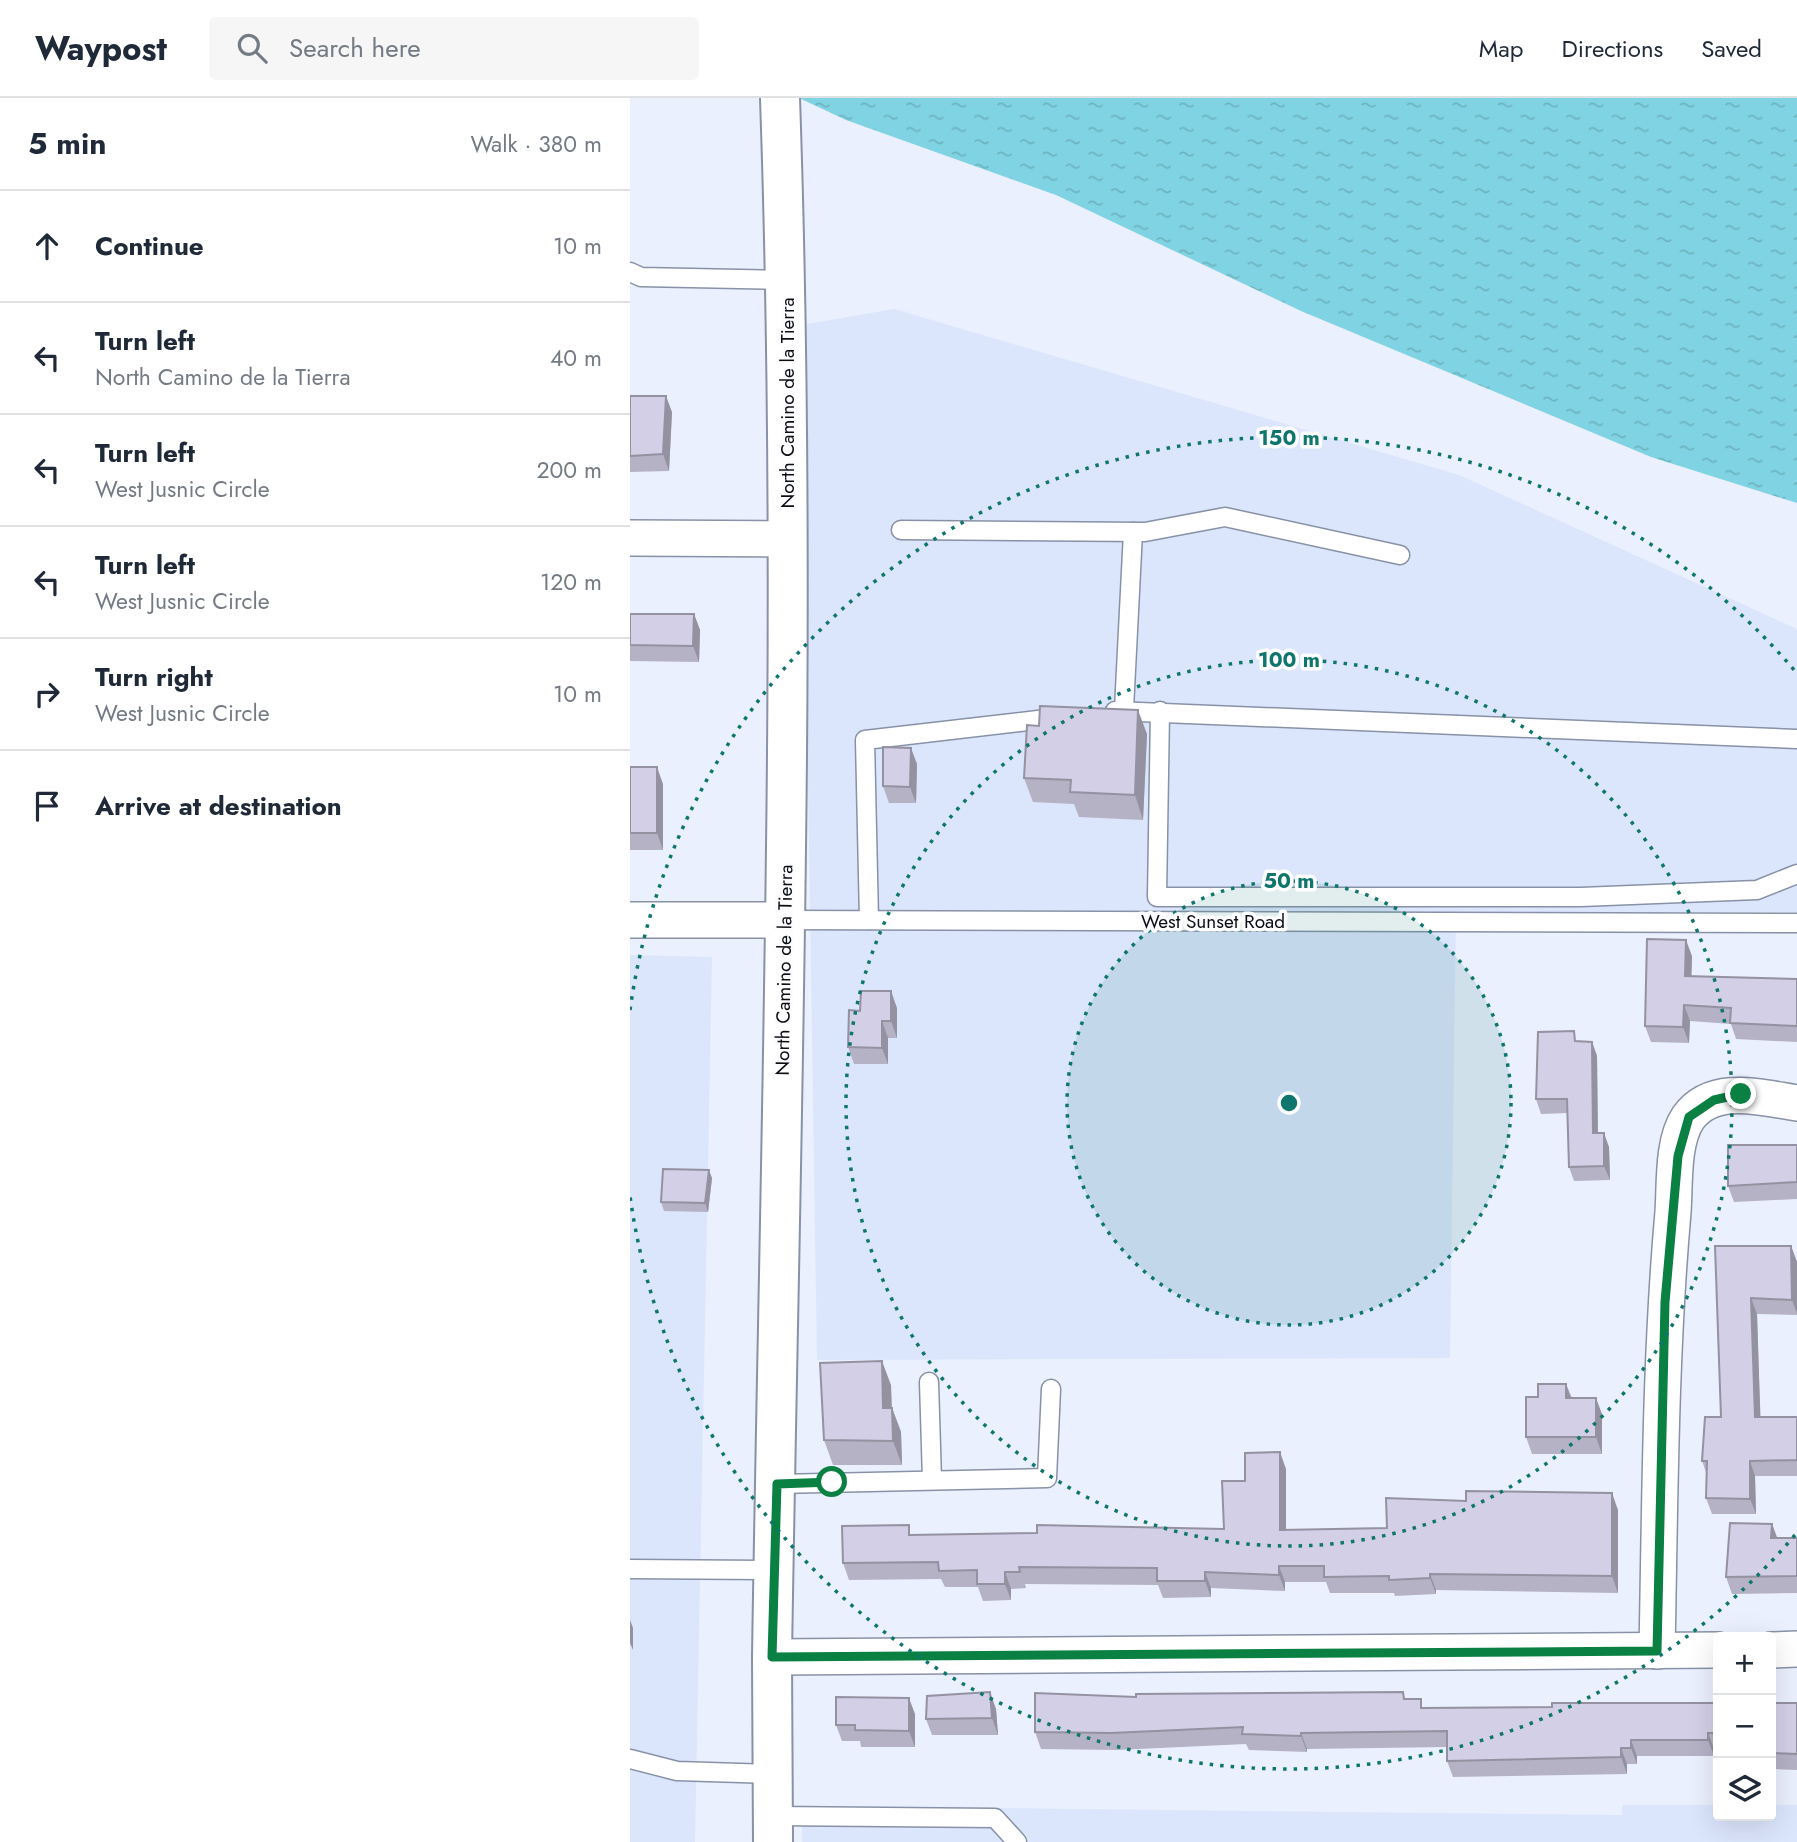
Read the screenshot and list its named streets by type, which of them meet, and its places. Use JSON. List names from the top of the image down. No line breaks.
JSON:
{"streets":{"street":["North Camino de la Tierra","West Sunset Road"]},"crossings":[["North Camino de la Tierra","West Sunset Road"]],"page":{"header":"Waypost","search":"Search here","nav":["Map","Directions","Saved"],"heading":["5 min","Walk · 380 m"],"list":[["Continue","10 m"],["Turn left","North Camino de la Tierra","40 m"],["Turn left","West Jusnic Circle","200 m"],["Turn left","West Jusnic Circle","120 m"],["Turn right","West Jusnic Circle","10 m"],"Arrive at destination"],"map_buttons":["+","−"]},"rings":["150 m","100 m","50 m"]}
